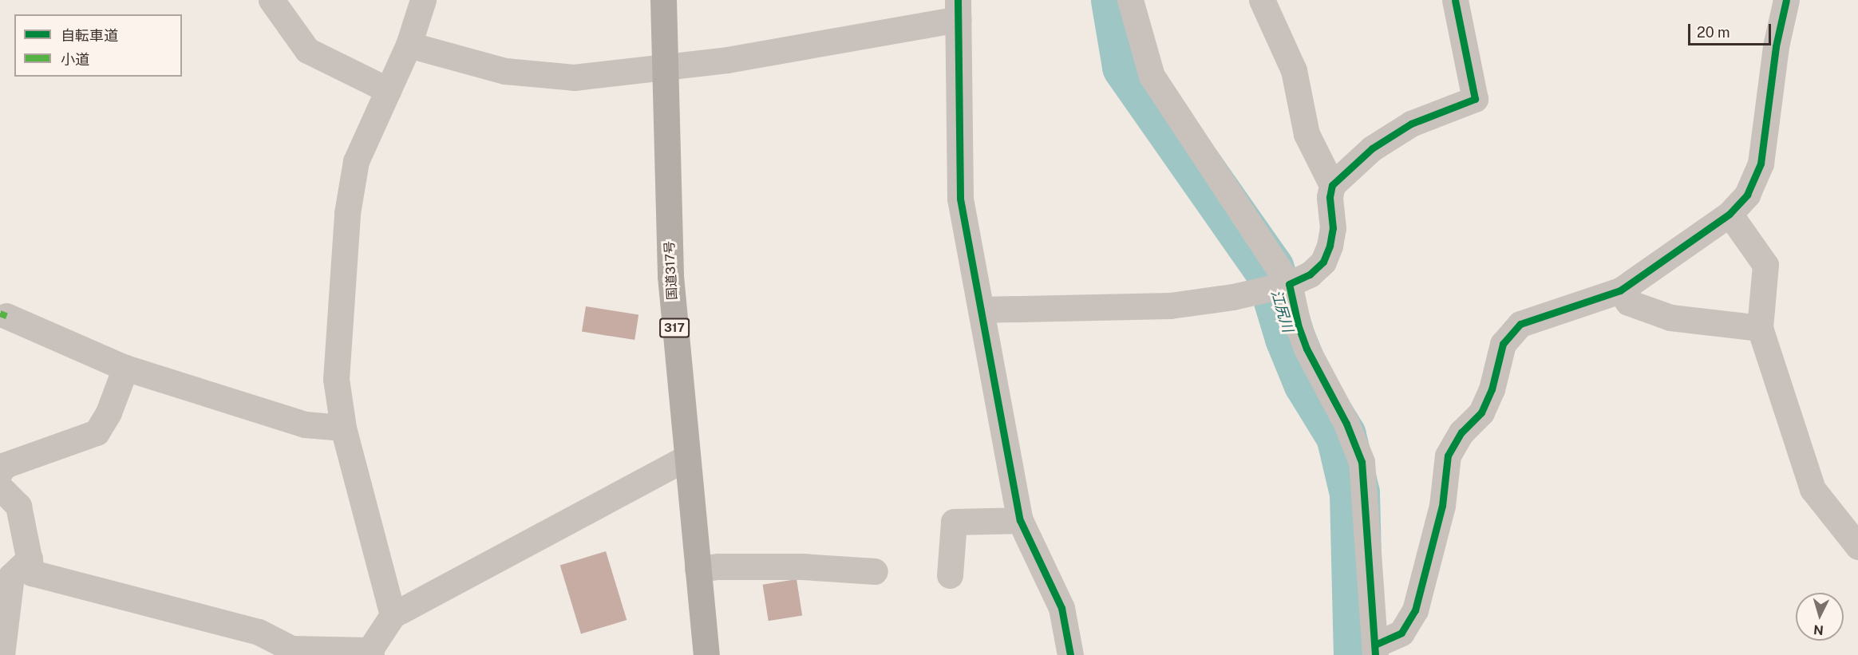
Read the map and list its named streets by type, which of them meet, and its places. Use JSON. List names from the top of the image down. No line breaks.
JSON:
{"streets":{"highway":["国道317号","317"]},"water":["江尻川"],"legend":["自転車道","小道"],"scale_bar":"20 m","north":"bottom"}
